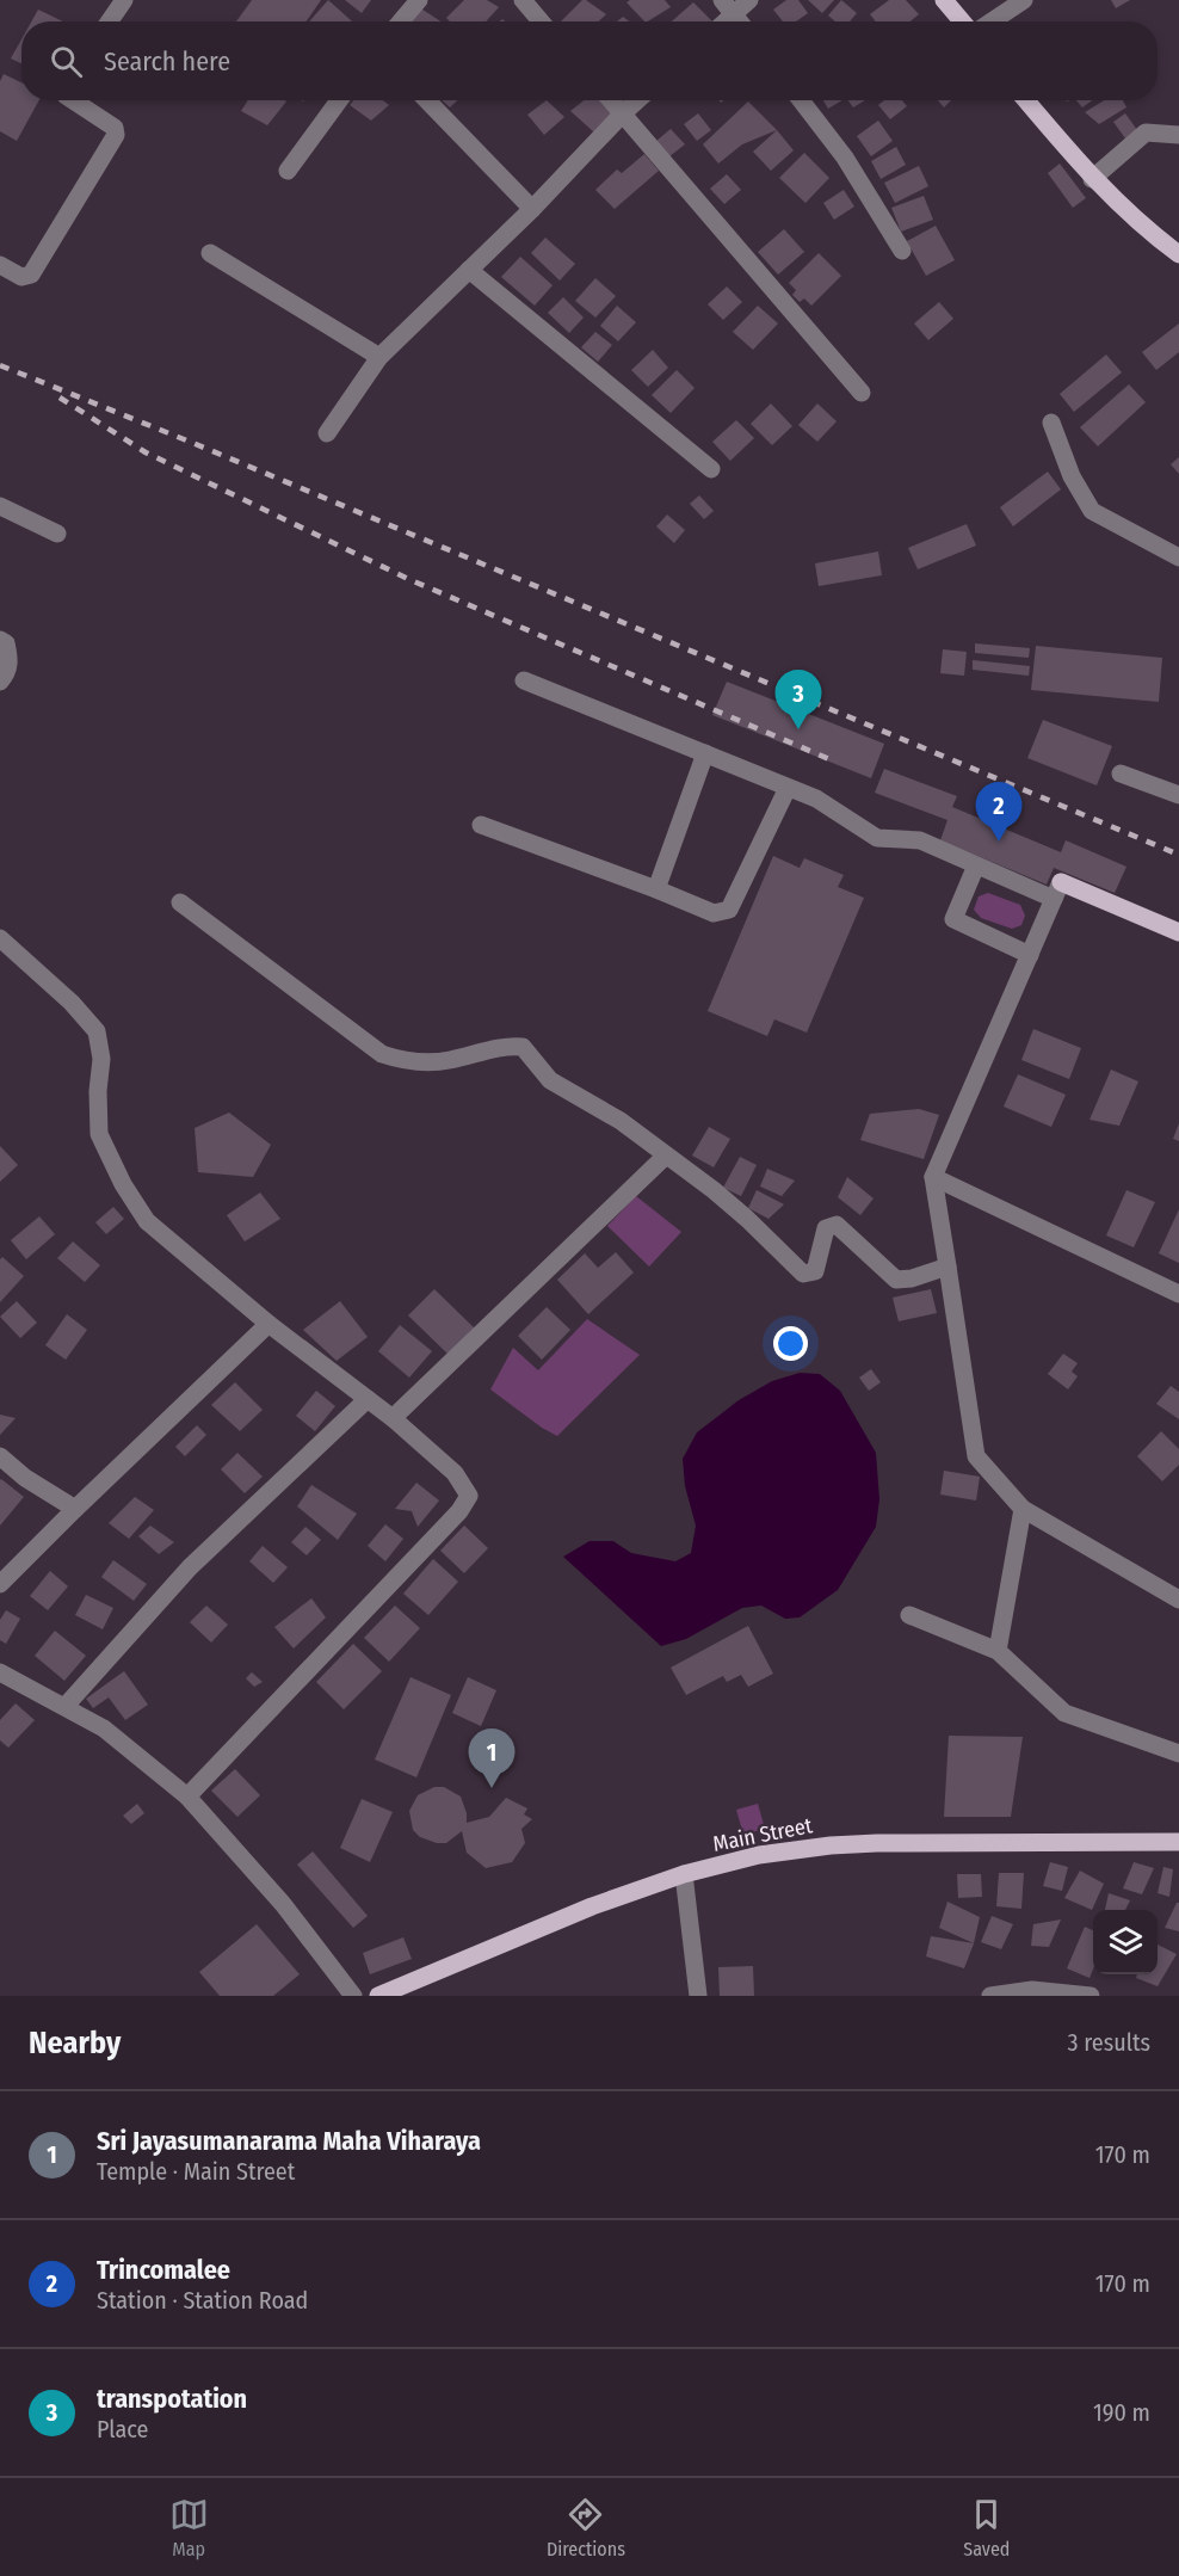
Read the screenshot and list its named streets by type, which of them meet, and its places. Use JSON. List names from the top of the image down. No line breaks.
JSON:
{"streets":{"main road":["Main Street"]},"page":{"search":"Search here","pins":["3","2","1"],"heading":["Nearby","3 results"],"list":[{"mark":"1","name":"Sri Jayasumanarama Maha Viharaya","note":"Temple · Main Street","value":"170 m"},{"mark":"2","name":"Trincomalee","note":"Station · Station Road","value":"170 m"},{"mark":"3","name":"transpotation","note":"Place","value":"190 m"}],"nav":["Map","Directions","Saved"]}}
